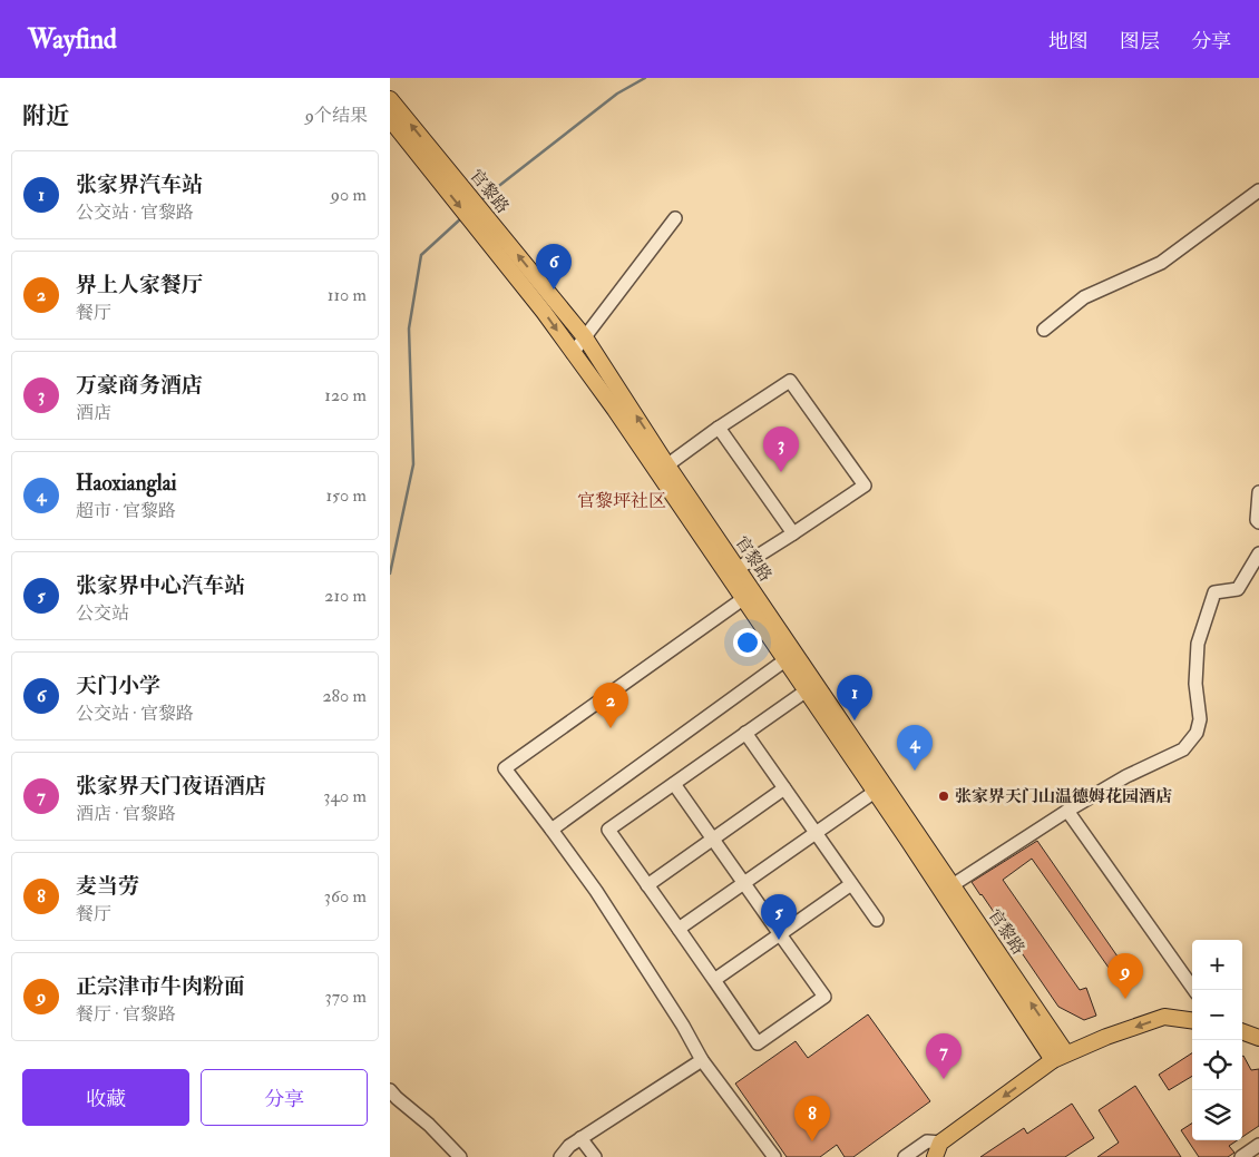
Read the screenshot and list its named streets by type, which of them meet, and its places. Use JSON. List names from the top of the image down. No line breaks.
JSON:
{"streets":{"main road":["官黎路"]},"districts":["官黎坪社区"],"places":["张家界天门山温德姆花园酒店"],"page":{"header":"Wayfind","nav":["地图","图层","分享"],"heading":["附近","9个结果"],"list":[{"mark":"1","name":"张家界汽车站","note":"公交站 · 官黎路","value":"90 m"},{"mark":"2","name":"界上人家餐厅","note":"餐厅","value":"110 m"},{"mark":"3","name":"万豪商务酒店","note":"酒店","value":"120 m"},{"mark":"4","name":"Haoxianglai","note":"超市 · 官黎路","value":"150 m"},{"mark":"5","name":"张家界中心汽车站","note":"公交站","value":"210 m"},{"mark":"6","name":"天门小学","note":"公交站 · 官黎路","value":"280 m"},{"mark":"7","name":"张家界天门夜语酒店","note":"酒店 · 官黎路","value":"340 m"},{"mark":"8","name":"麦当劳","note":"餐厅","value":"360 m"},{"mark":"9","name":"正宗津市牛肉粉面","note":"餐厅 · 官黎路","value":"370 m"}],"pins":["6","3","1","2","4","5","9","7","8"],"map_buttons":["+","−"],"buttons":["收藏","分享"]}}
